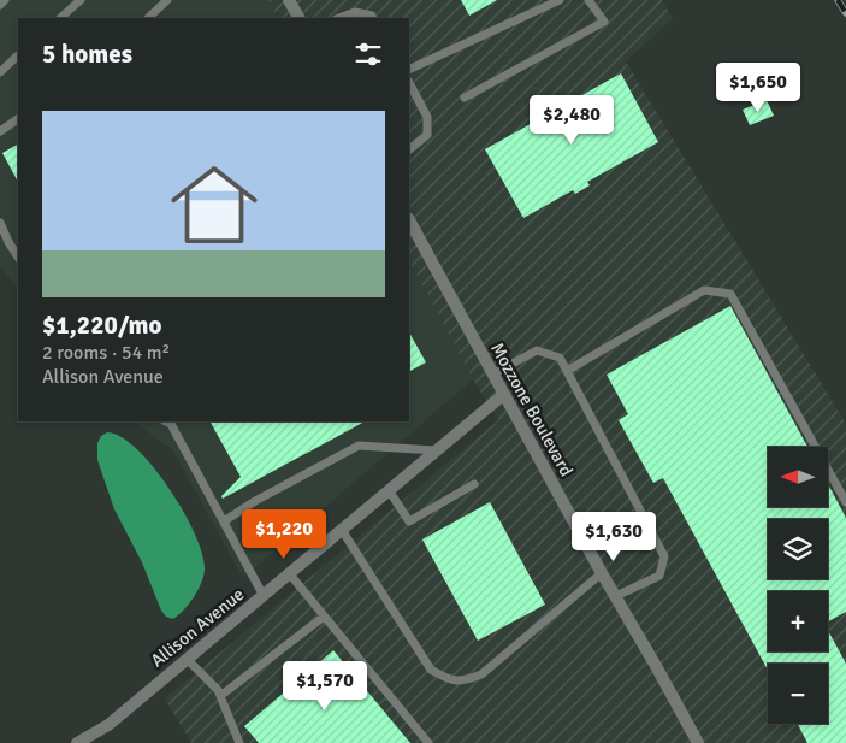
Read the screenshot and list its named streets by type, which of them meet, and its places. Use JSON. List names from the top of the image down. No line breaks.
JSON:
{"streets":{"street":["Mozzone Boulevard","Allison Avenue"]},"crossings":[["Mozzone Boulevard","Allison Avenue"]],"north":"left","page":{"heading":"5 homes","price":["$1,650","$2,480","$1,220","$1,630","$1,570"],"list":[{"name":"$1,220/mo","note":"2 rooms · 54 m² · Allison Avenue"}],"map_buttons":["+","−"]}}
